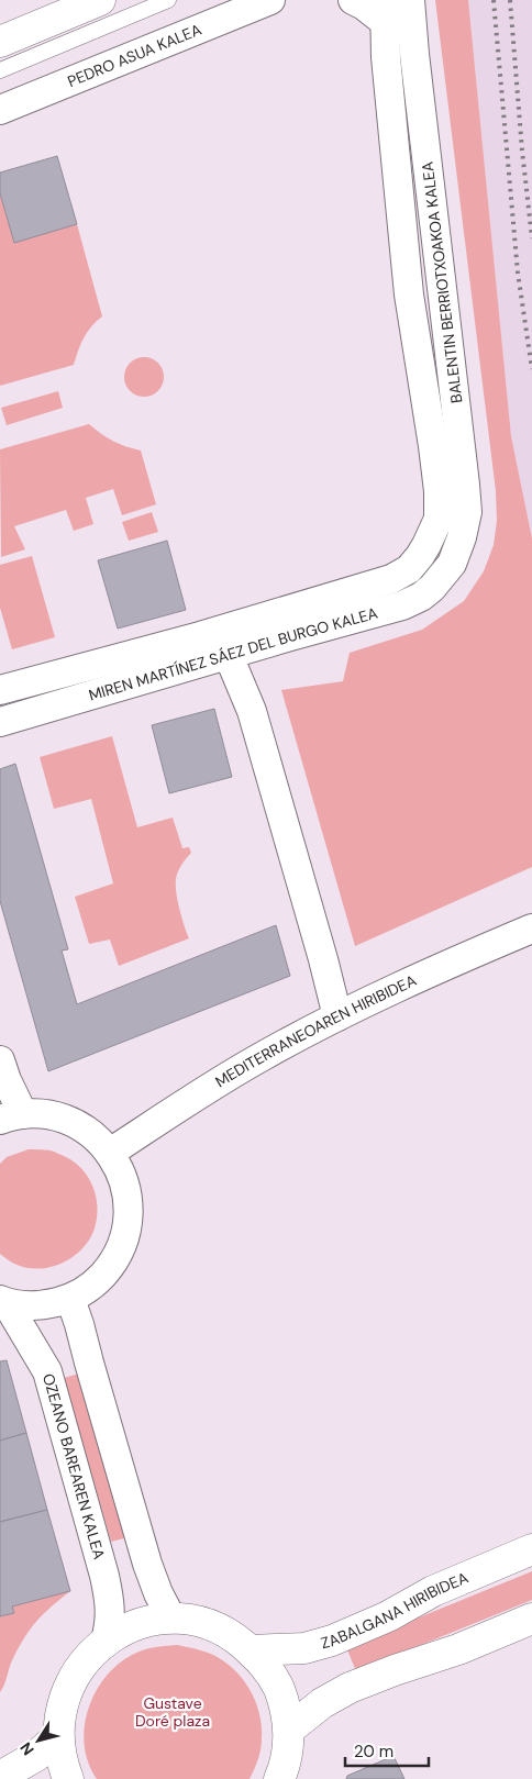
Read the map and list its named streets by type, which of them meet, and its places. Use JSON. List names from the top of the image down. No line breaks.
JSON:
{"streets":{"main road":["ZABALGANA HIRIBIDEA"],"street":["PEDRO ASUA KALEA","BALENTIN BERRIOTXOAKOA KALEA","MIREN MARTÍNEZ SÁEZ DEL BURGO KALEA","MEDITERRANEOAREN HIRIBIDEA","OZEANO BAREAREN KALEA"]},"crossings":[["BALENTIN BERRIOTXOAKOA KALEA","MIREN MARTÍNEZ SÁEZ DEL BURGO KALEA"]],"parks":["Gustave Doré plaza"],"scale_bar":"20 m","north":"bottom left"}
